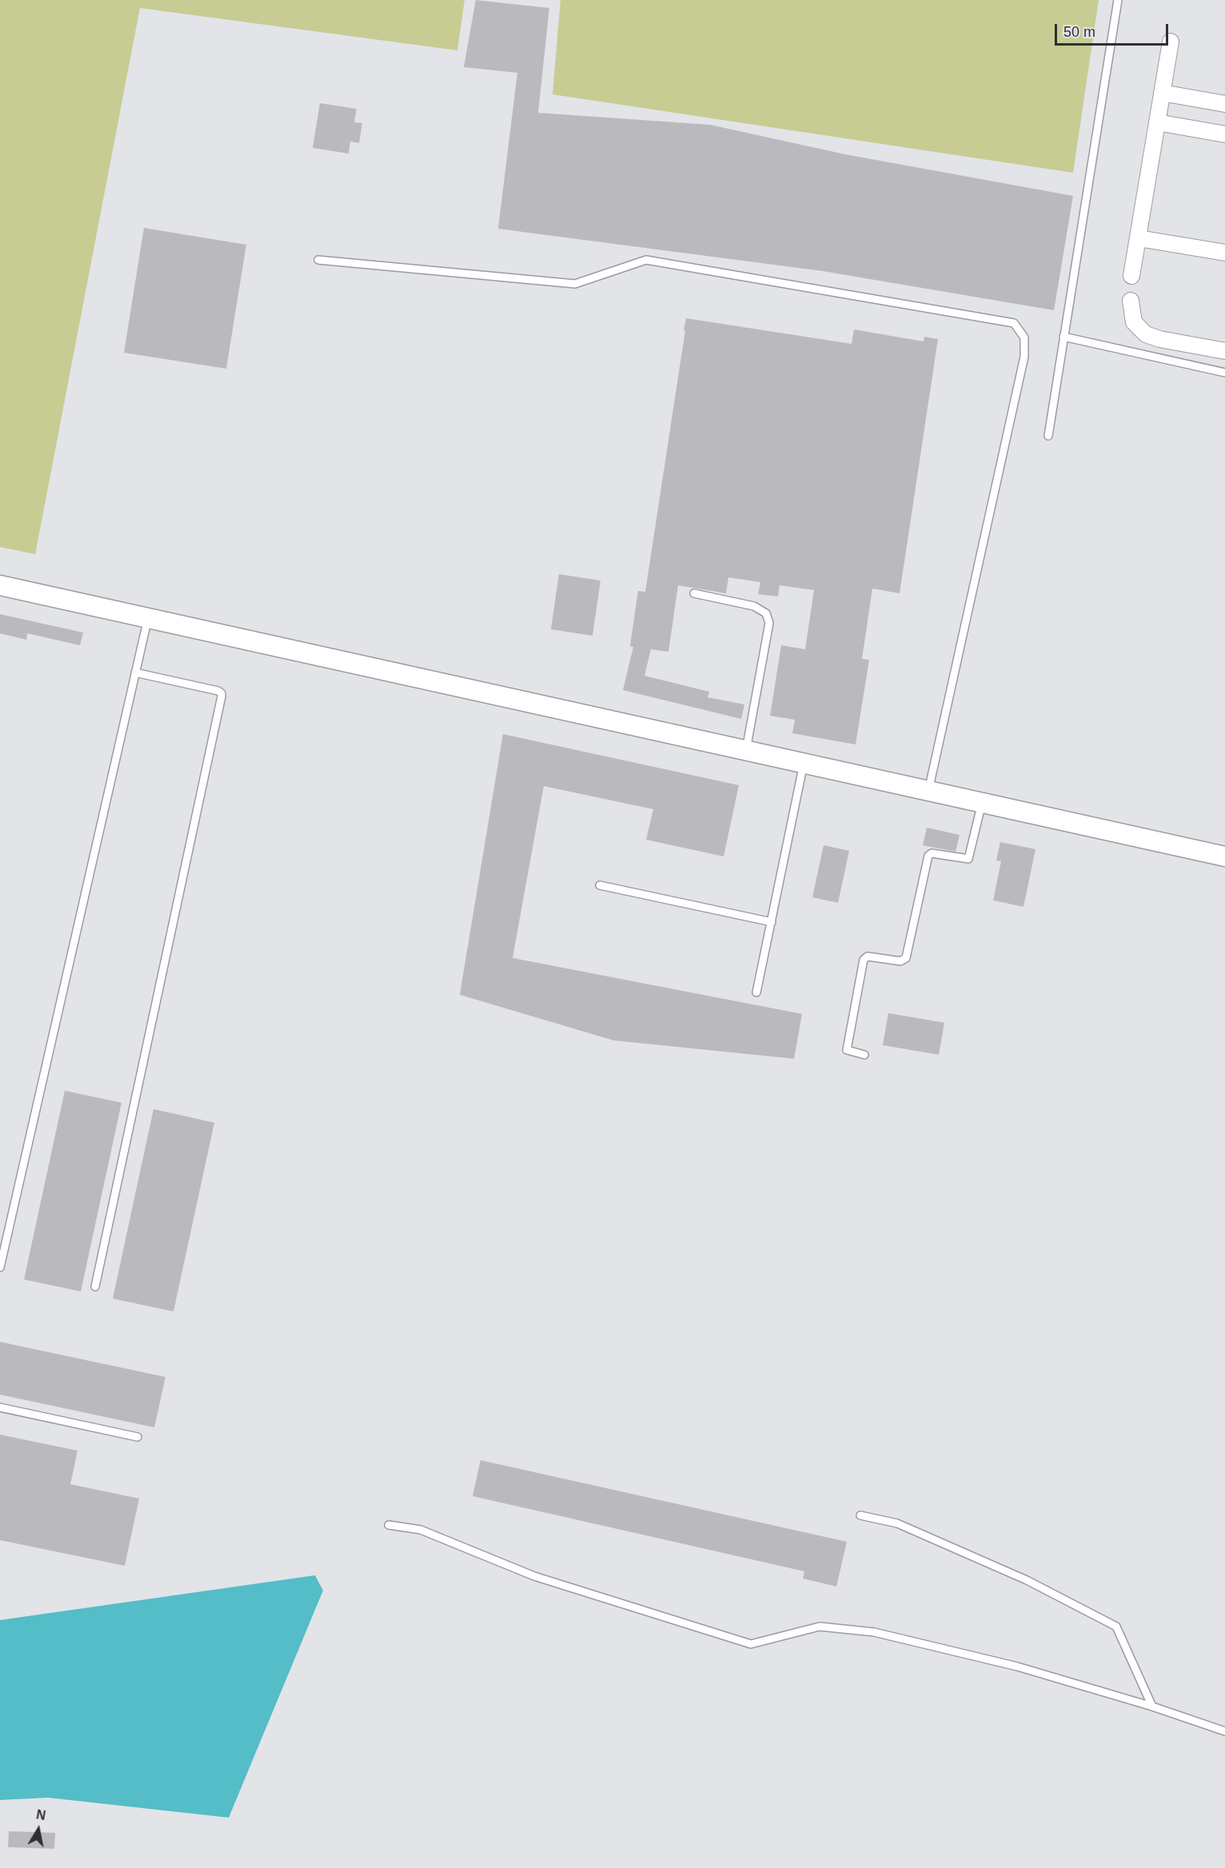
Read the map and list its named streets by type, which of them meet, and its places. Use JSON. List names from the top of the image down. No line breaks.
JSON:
{"scale_bar":"50 m","north":"top"}
